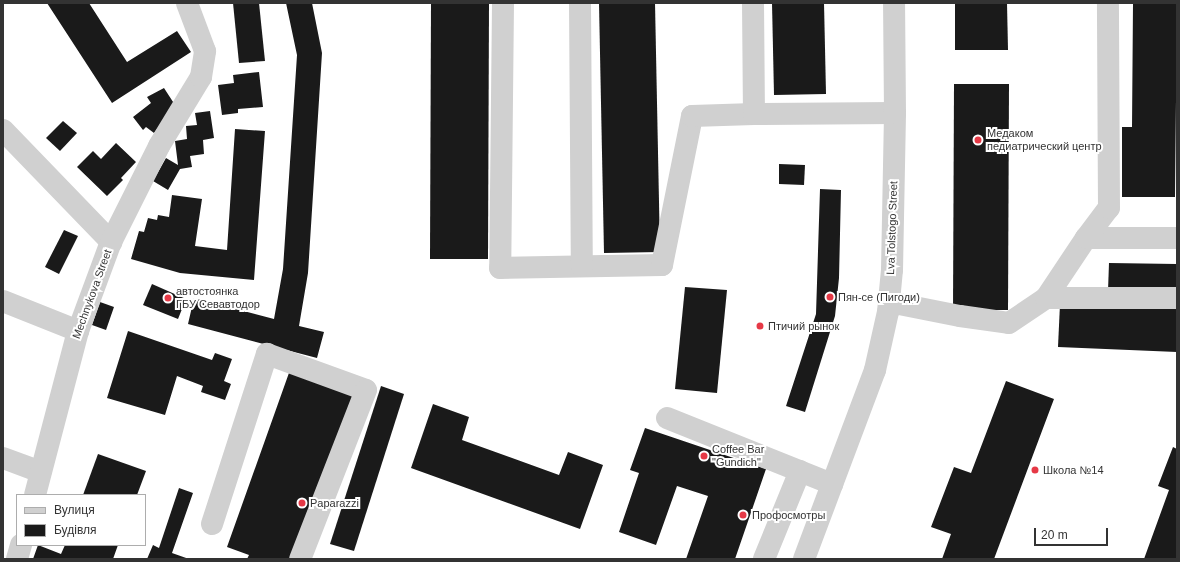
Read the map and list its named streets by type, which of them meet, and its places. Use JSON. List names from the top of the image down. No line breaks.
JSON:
{"streets":{"street":["Lva Tolstogo Street","Mechnykova Street"]},"places":["Медаком педиатрический центр","Пян-се (Пигоди)","автостоянка ГБУ Севавтодор","Птичий рынок","Coffee Bar \"Gundich\"","Школа №14","Paparazzi","Профосмотры"],"legend":["Вулиця","Будівля"],"scale_bar":"20 m"}
